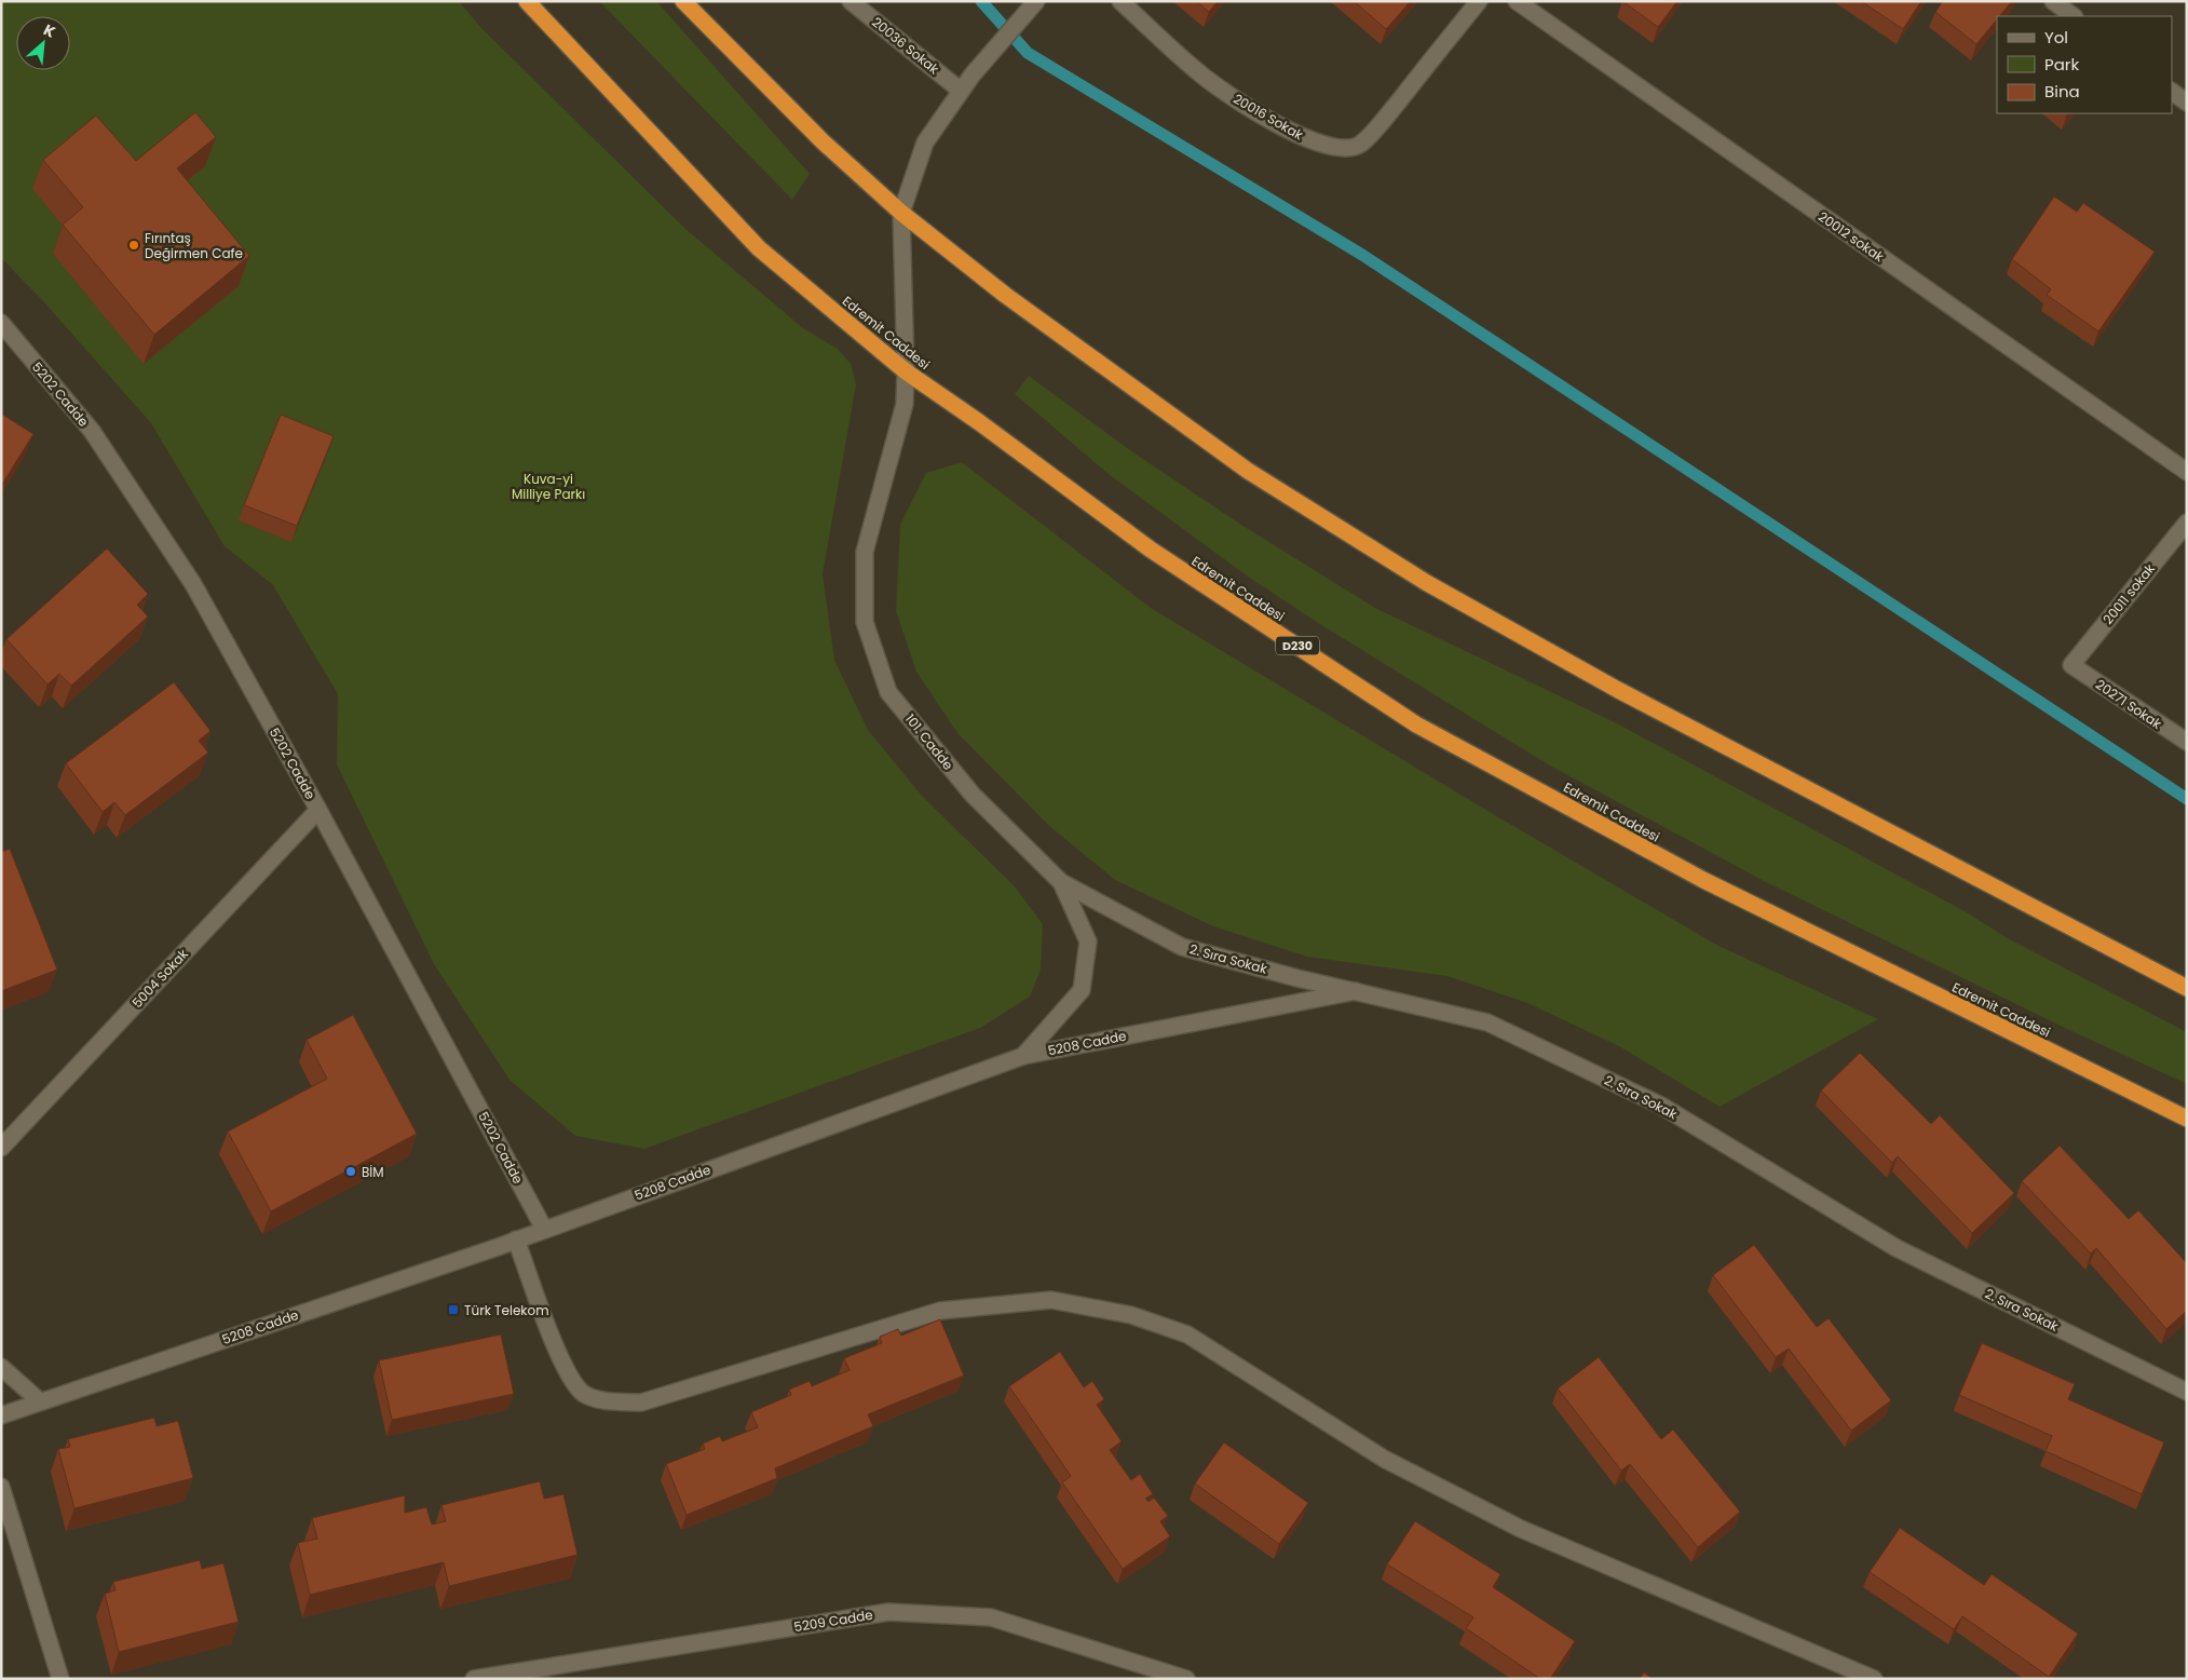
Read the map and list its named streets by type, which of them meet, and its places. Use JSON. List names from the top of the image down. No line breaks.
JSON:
{"streets":{"highway":["Edremit Caddesi","D230"],"street":["20036 Sokak","20016 Sokak","20012 sokak","5202 Cadde","20011 sokak","20271 Sokak","101. Cadde","2. Sıra Sokak","5004 Sokak","5208 Cadde","5209 Cadde"]},"crossings":[["Edremit Caddesi","101. Cadde"],["5202 Cadde","5004 Sokak"],["5202 Cadde","5208 Cadde"],["20011 sokak","20271 Sokak"],["101. Cadde","2. Sıra Sokak"],["101. Cadde","5208 Cadde"],["2. Sıra Sokak","5208 Cadde"]],"parks":["Kuva-yi Milliye Parkı"],"places":{"other":["Fırıntaş Değirmen Cafe","BİM"],"transit":["Türk Telekom"]},"legend":["Yol","Park","Bina"],"north":"top right"}
